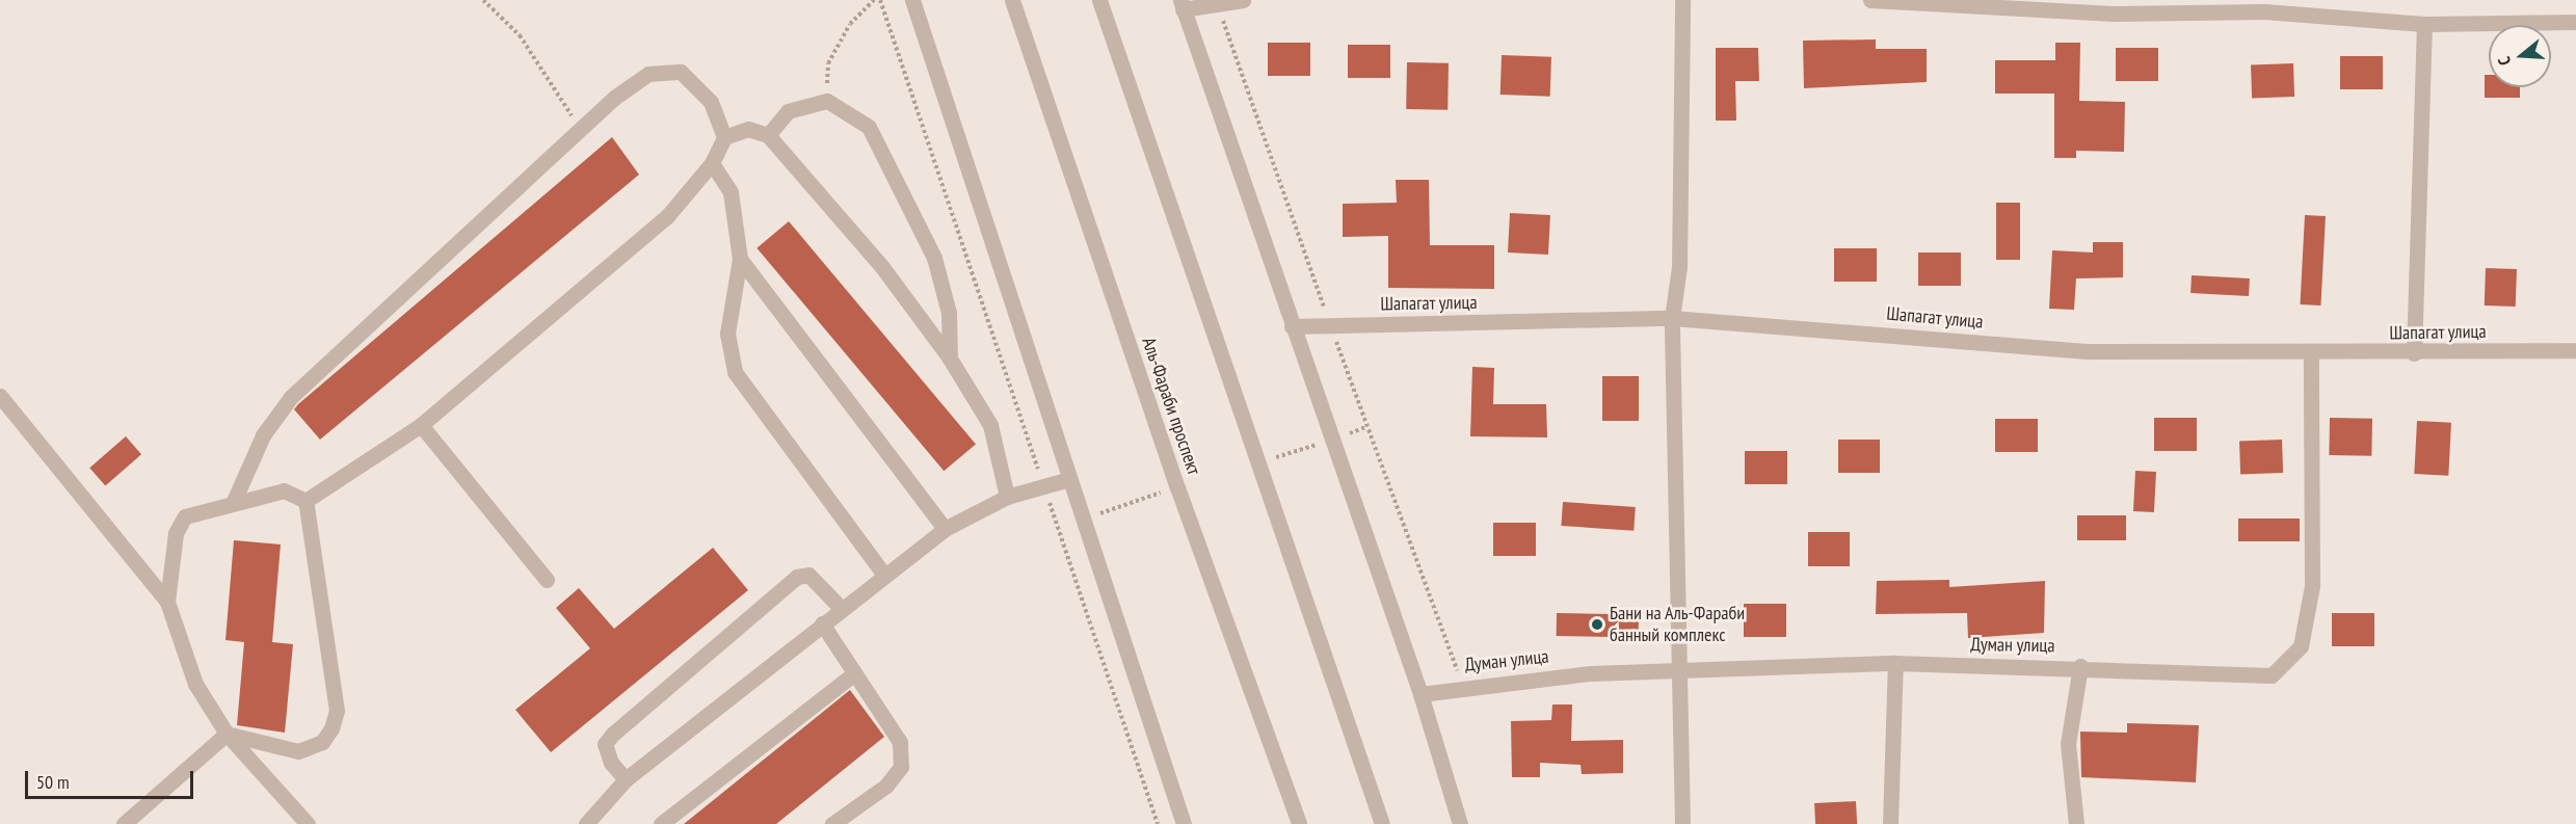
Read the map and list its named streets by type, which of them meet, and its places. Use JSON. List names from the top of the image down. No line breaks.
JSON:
{"streets":{"street":["Шапагат улица","Аль-Фараби проспект","Думан улица"]},"crossings":[["Шапагат улица","Думан улица"]],"places":["Бани на Аль-Фараби банный комплекс"],"scale_bar":"50 m","north":"left"}
